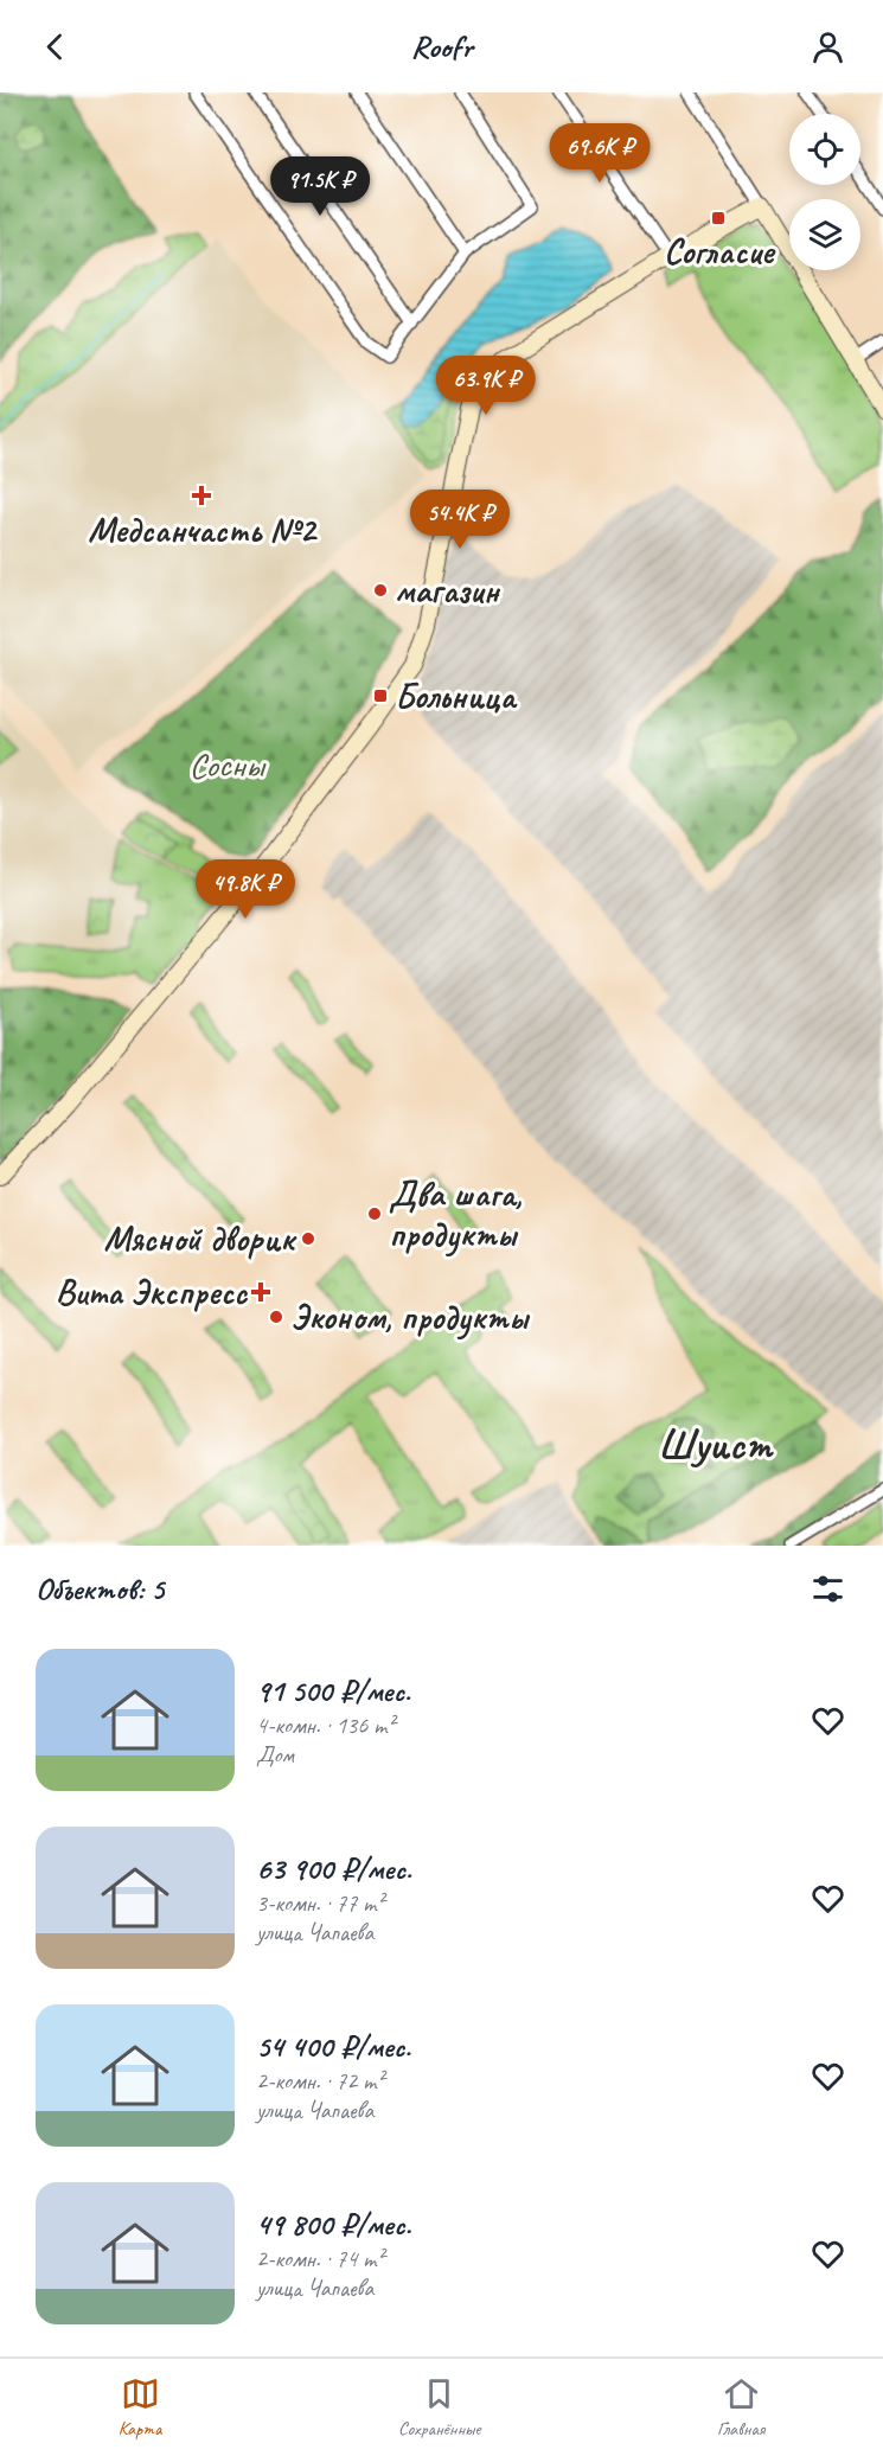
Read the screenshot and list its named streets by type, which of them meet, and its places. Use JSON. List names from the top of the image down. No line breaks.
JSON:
{"districts":["Шуист"],"parks":["Сосны"],"places":{"transit":["Согласие","Больница"],"health":["Медсанчасть №2","Вита Экспресс"],"other":["магазин","Два шага, продукты","Мясной дворик","Эконом, продукты"]},"page":{"header":"Roofr","price":["69.6K ₽","91.5K ₽","63.9K ₽","54.4K ₽","49.8K ₽"],"heading":"Объектов: 5","list":[{"name":"91 500 ₽/мес.","note":"4-комн. · 136 m² · Дом"},{"name":"63 900 ₽/мес.","note":"3-комн. · 77 m² · улица Чапаева"},{"name":"54 400 ₽/мес.","note":"2-комн. · 72 m² · улица Чапаева"},{"name":"49 800 ₽/мес.","note":"2-комн. · 74 m² · улица Чапаева"}],"tabs":["Карта","Сохранённые","Главная"]}}
